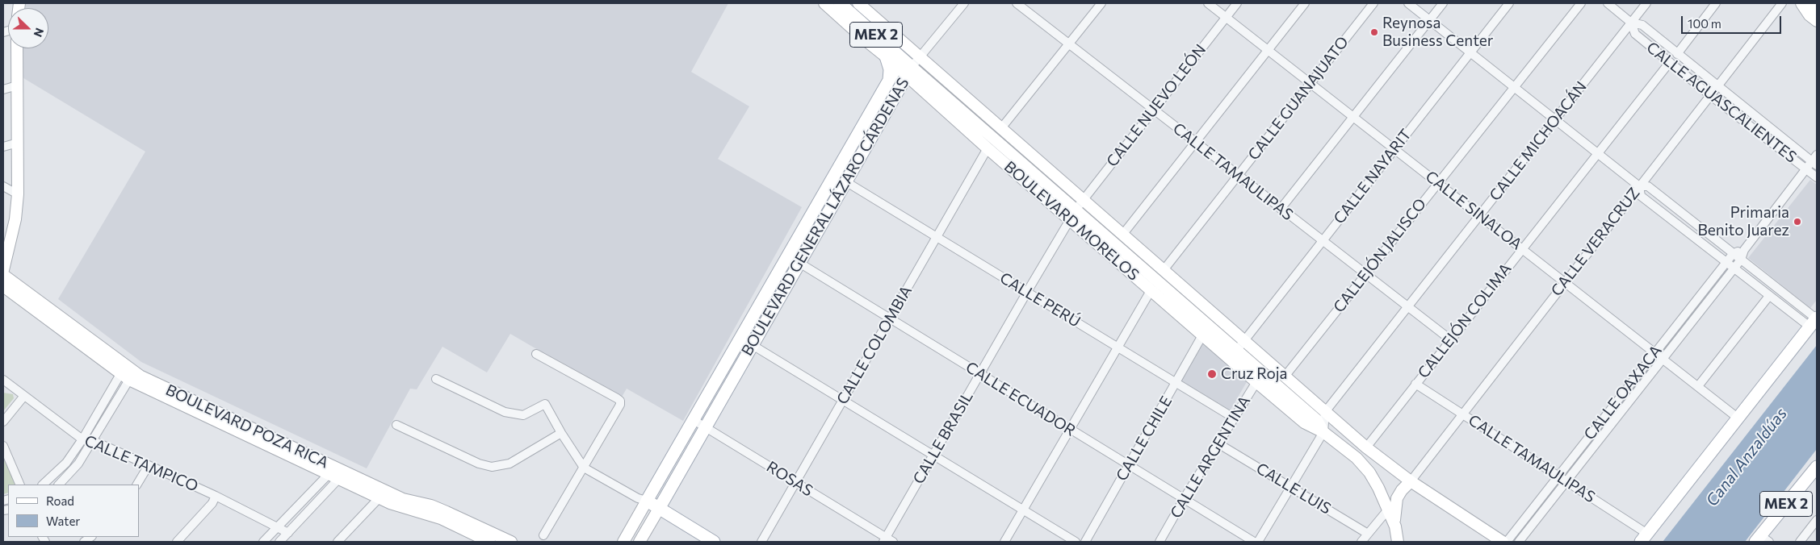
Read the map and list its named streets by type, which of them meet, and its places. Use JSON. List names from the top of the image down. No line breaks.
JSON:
{"streets":{"main road":["MEX 2","BOULEVARD GENERAL LÁZARO CÁRDENAS","BOULEVARD MORELOS","BOULEVARD POZA RICA"],"street":["CALLE GUANAJUATO","CALLE AGUASCALIENTES","CALLE NUEVO LEÓN","CALLE MICHOACÁN","CALLE TAMAULIPAS","CALLE NAYARIT","CALLE SINALOA","CALLE VERACRUZ","CALLEJÓN JALISCO","CALLE PERÚ","CALLEJÓN COLIMA","CALLE COLOMBIA","CALLE OAXACA","CALLE ECUADOR","CALLE BRASIL","CALLE CHILE","CALLE ARGENTINA","CALLE TAMPICO","ROSAS","CALLE LUIS"]},"crossings":[["CALLE GUANAJUATO","CALLE TAMAULIPAS"],["CALLE GUANAJUATO","CALLE SINALOA"],["CALLE GUANAJUATO","BOULEVARD MORELOS"],["CALLE AGUASCALIENTES","CALLE MICHOACÁN"],["CALLE AGUASCALIENTES","CALLE VERACRUZ"],["CALLE AGUASCALIENTES","CALLEJÓN COLIMA"],["CALLE AGUASCALIENTES","CALLE OAXACA"],["CALLE NUEVO LEÓN","CALLE TAMAULIPAS"],["CALLE NUEVO LEÓN","CALLE SINALOA"],["CALLE NUEVO LEÓN","BOULEVARD MORELOS"],["CALLE NUEVO LEÓN","CALLE BRASIL"],["CALLE MICHOACÁN","CALLE TAMAULIPAS"],["CALLE MICHOACÁN","CALLE SINALOA"],["CALLE MICHOACÁN","BOULEVARD MORELOS"],["CALLE MICHOACÁN","CALLE LUIS"],["CALLE TAMAULIPAS","CALLE NAYARIT"],["CALLE TAMAULIPAS","CALLE VERACRUZ"],["CALLE TAMAULIPAS","CALLEJÓN JALISCO"],["CALLE TAMAULIPAS","CALLEJÓN COLIMA"],["CALLE TAMAULIPAS","CALLE OAXACA"],["CALLE NAYARIT","CALLE SINALOA"],["CALLE NAYARIT","BOULEVARD MORELOS"],["CALLE SINALOA","CALLE VERACRUZ"],["CALLE SINALOA","CALLEJÓN JALISCO"],["CALLE SINALOA","CALLEJÓN COLIMA"],["CALLE SINALOA","CALLE OAXACA"],["BOULEVARD GENERAL LÁZARO CÁRDENAS","BOULEVARD MORELOS"],["BOULEVARD GENERAL LÁZARO CÁRDENAS","CALLE PERÚ"],["BOULEVARD GENERAL LÁZARO CÁRDENAS","CALLE ECUADOR"],["BOULEVARD GENERAL LÁZARO CÁRDENAS","ROSAS"],["BOULEVARD MORELOS","CALLE VERACRUZ"],["BOULEVARD MORELOS","CALLEJÓN JALISCO"],["BOULEVARD MORELOS","CALLEJÓN COLIMA"],["BOULEVARD MORELOS","CALLE COLOMBIA"],["BOULEVARD MORELOS","CALLE BRASIL"],["BOULEVARD MORELOS","CALLE CHILE"],["BOULEVARD MORELOS","CALLE ARGENTINA"],["CALLE PERÚ","CALLE COLOMBIA"],["CALLE PERÚ","CALLE BRASIL"],["CALLE PERÚ","CALLE CHILE"],["CALLE PERÚ","CALLE ARGENTINA"],["CALLE COLOMBIA","CALLE ECUADOR"],["CALLE COLOMBIA","ROSAS"],["CALLE ECUADOR","CALLE BRASIL"],["CALLE ECUADOR","CALLE CHILE"],["CALLE ECUADOR","CALLE ARGENTINA"],["CALLE BRASIL","ROSAS"],["CALLE ARGENTINA","CALLE LUIS"]],"water":["Canal Anzaldúas"],"places":["Reynosa Business Center","Primaria Benito Juarez","Cruz Roja"],"legend":["Road","Water"],"scale_bar":"100 m","north":"right"}
